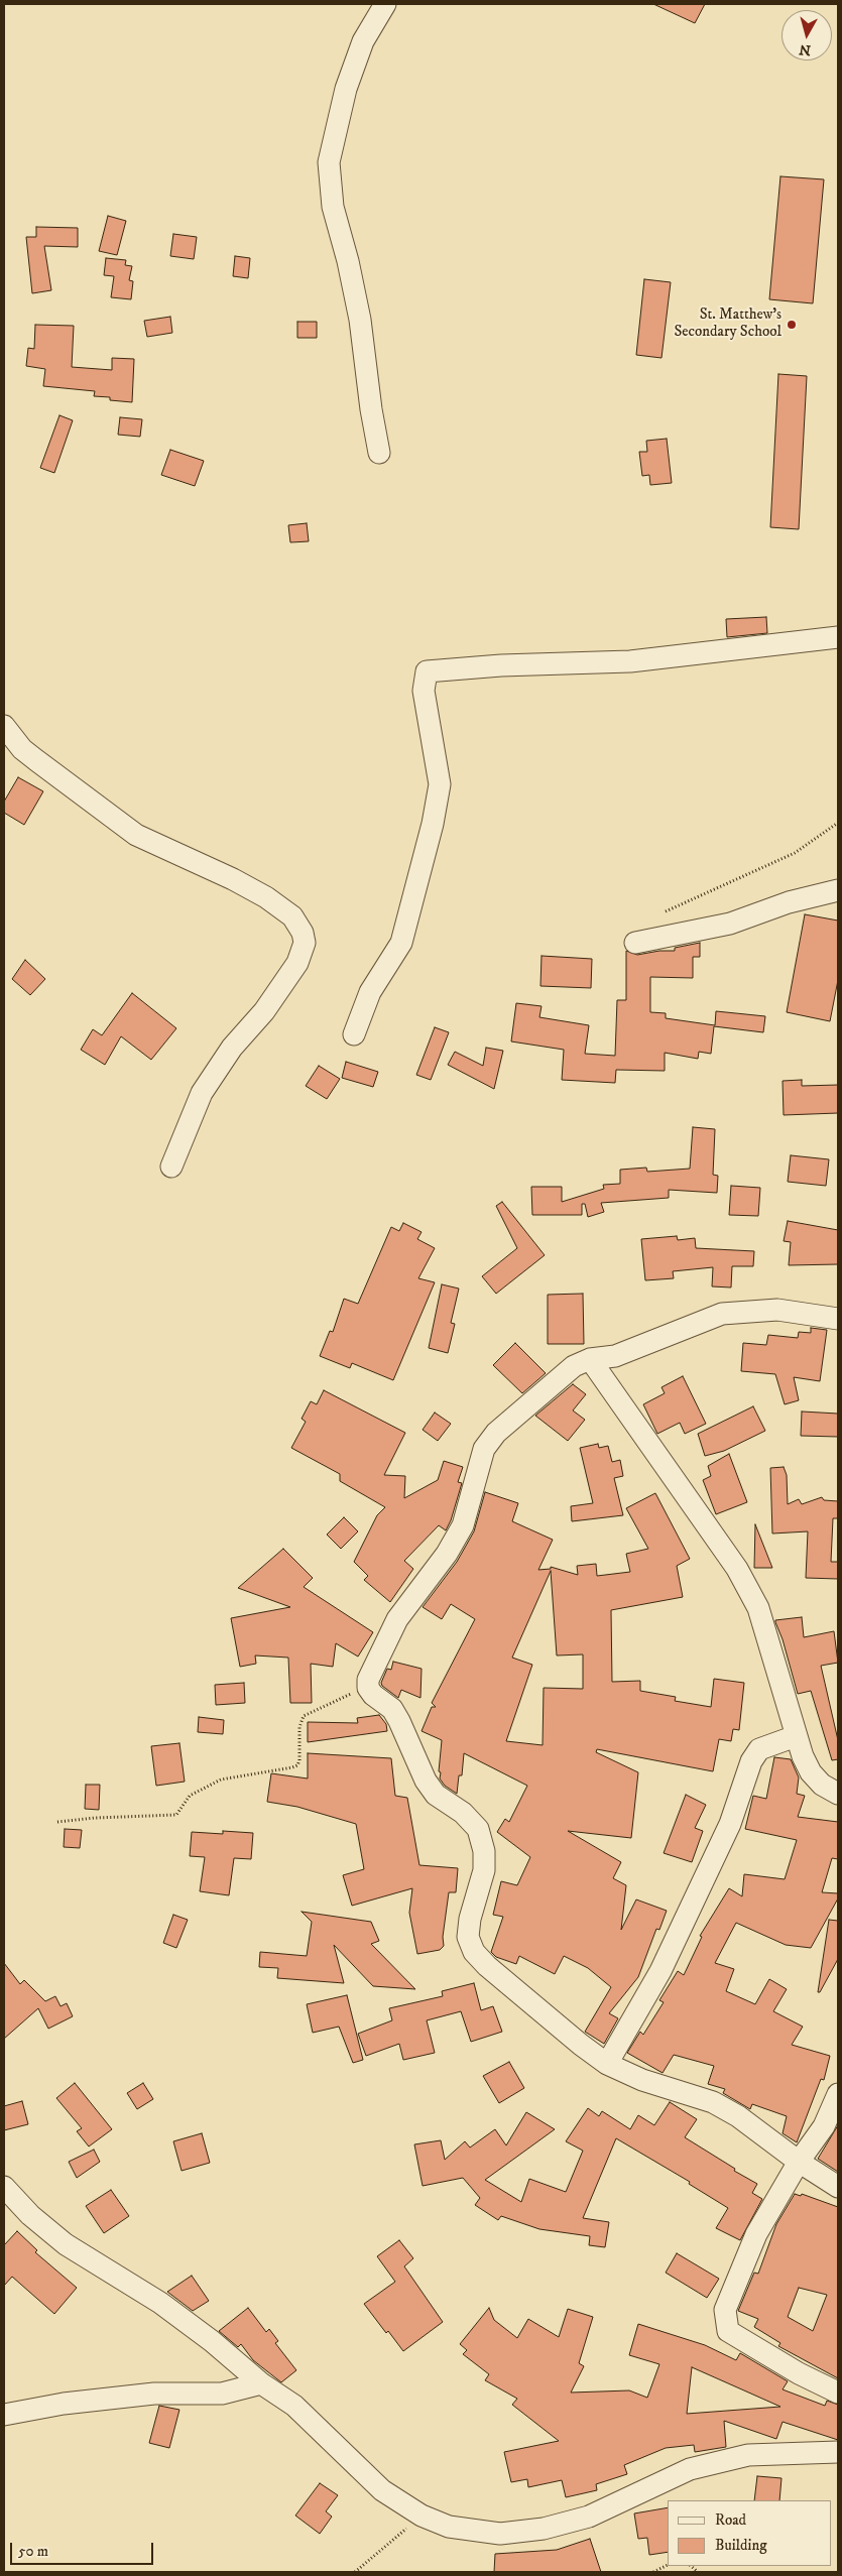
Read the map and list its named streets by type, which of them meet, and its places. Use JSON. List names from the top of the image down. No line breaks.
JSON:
{"places":["St. Matthew's Secondary School"],"legend":["Road","Building"],"scale_bar":"50 m","north":"bottom"}
